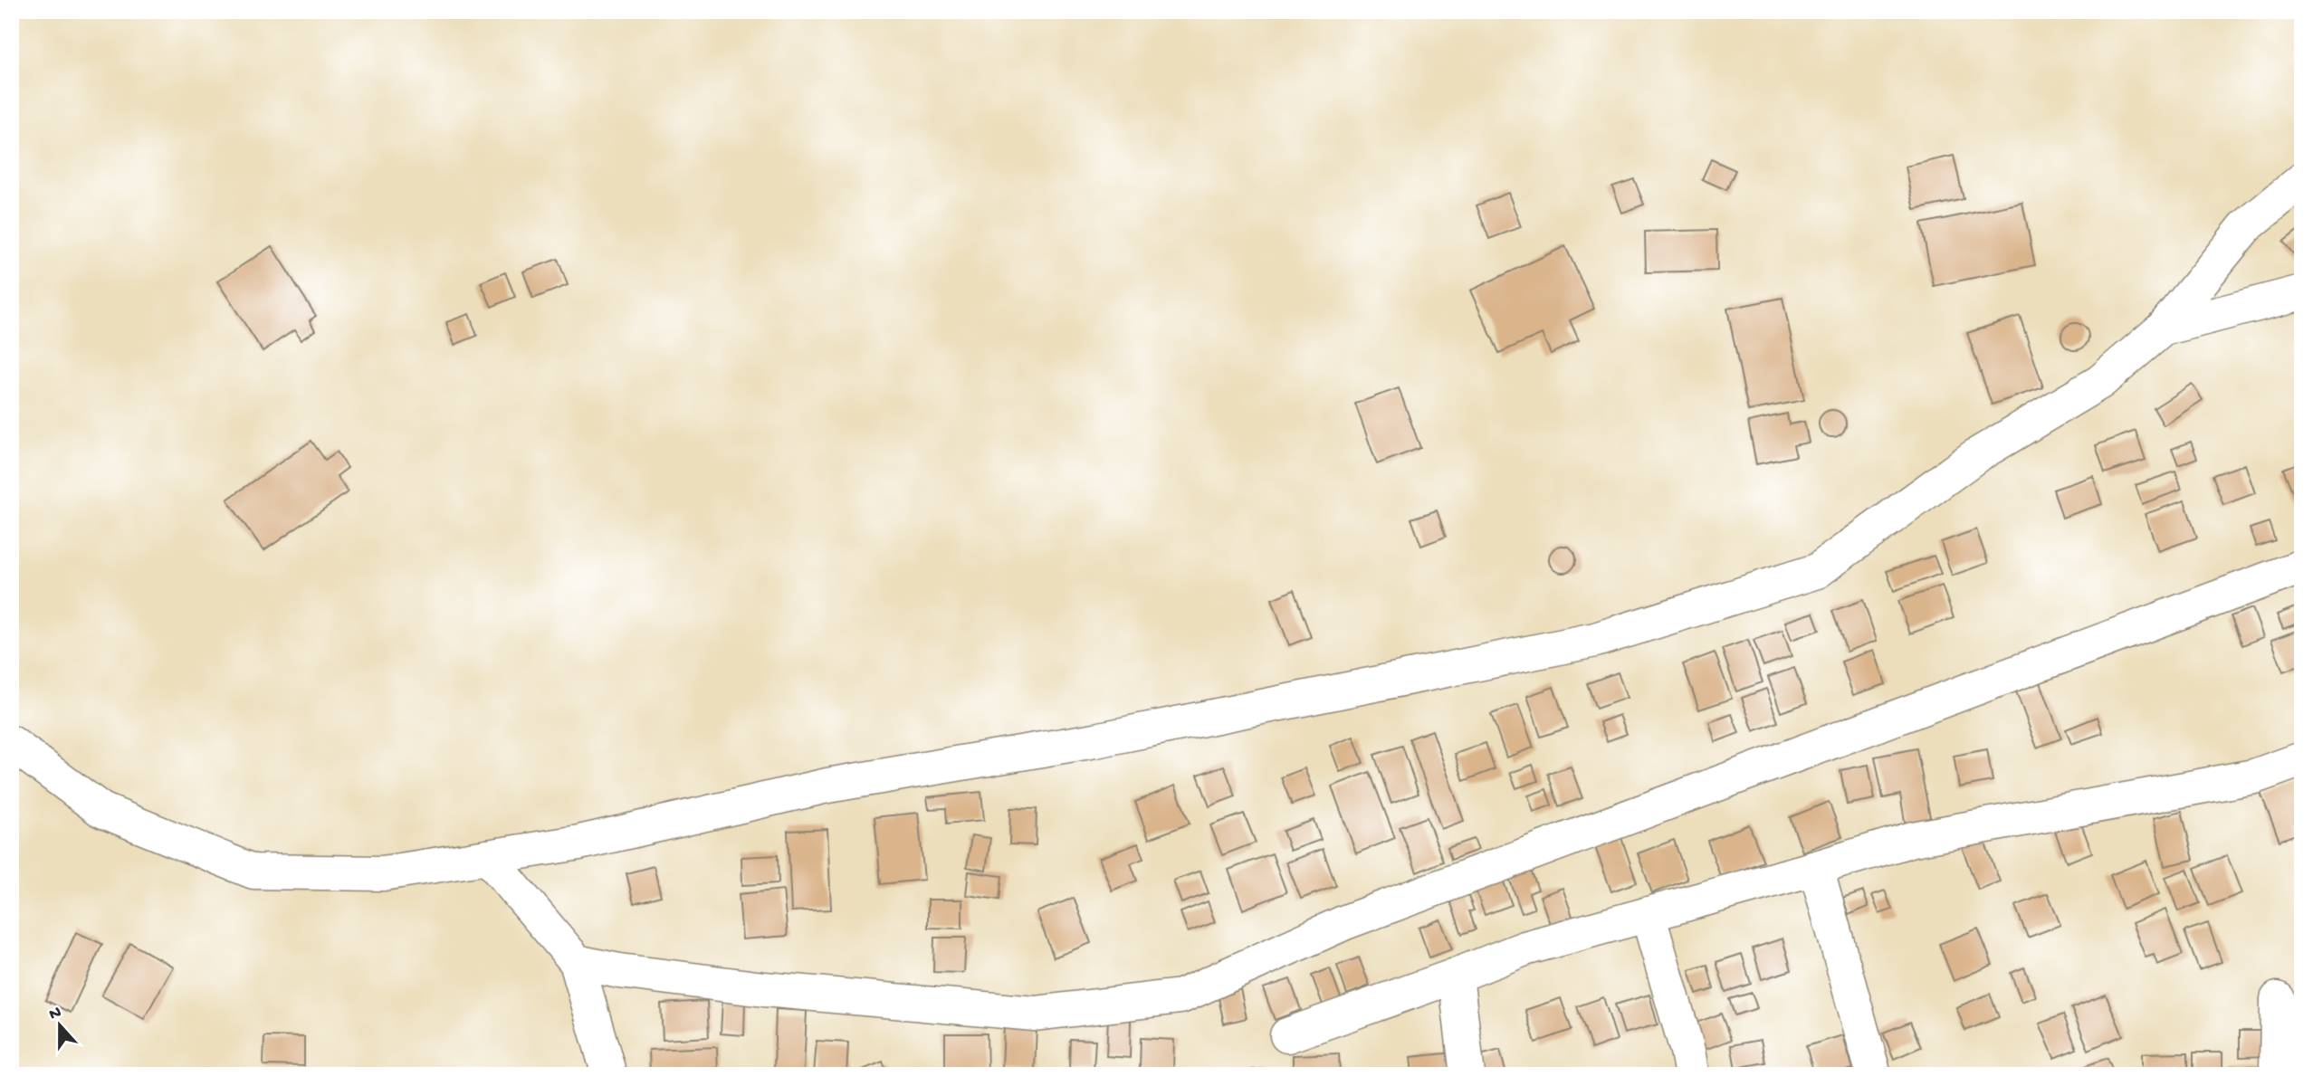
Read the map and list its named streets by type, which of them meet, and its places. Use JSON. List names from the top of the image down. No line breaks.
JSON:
{"north":"top"}
